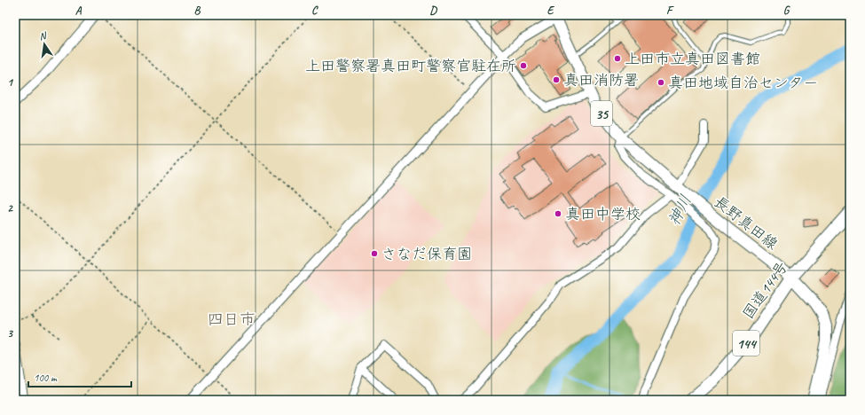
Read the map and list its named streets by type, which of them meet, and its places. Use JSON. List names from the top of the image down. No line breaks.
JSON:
{"streets":{"highway":["国道144号","144"],"main road":["35","長野真田線"]},"crossings":[["長野真田線","国道144号"]],"districts":["四日市"],"water":["神川"],"places":["上田市立真田図書館","上田警察署真田町警察官駐在所","真田消防署","真田地域自治センター","真田中学校","さなだ保育園"],"scale_bar":"100 m","north":"top","grid":{"columns":["A","B","C","D","E","F","G"],"rows":["1","2","3"]}}
